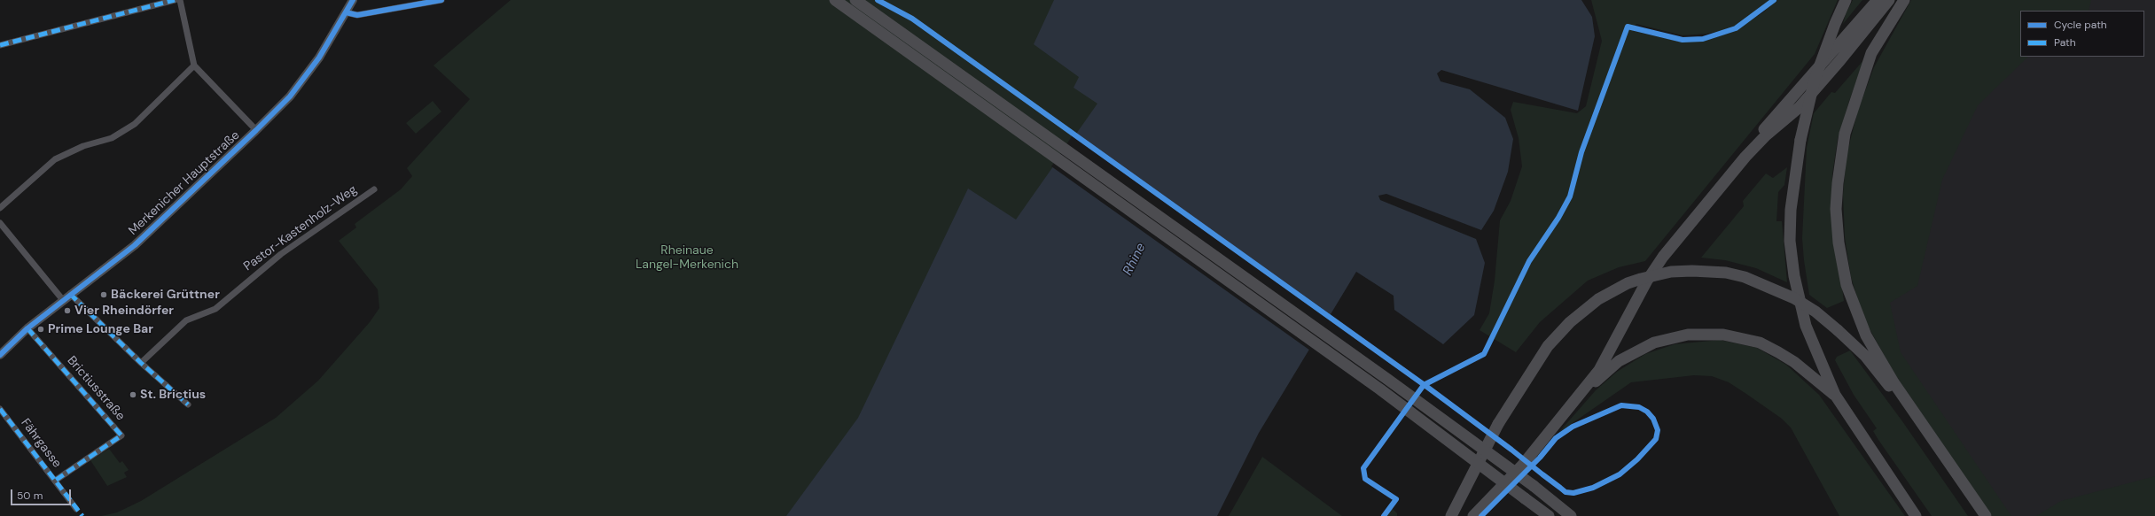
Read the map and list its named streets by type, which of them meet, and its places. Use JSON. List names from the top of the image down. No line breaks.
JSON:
{"streets":{"street":["Merkenicher Hauptstraße","Pastor-Kastenholz-Weg","Brictiusstraße","Fährgasse"]},"crossings":[["Merkenicher Hauptstraße","Brictiusstraße"],["Brictiusstraße","Fährgasse"]],"water":["Rhine"],"parks":["Rheinaue Langel-Merkenich"],"places":["Bäckerei Grüttner","Vier Rheindörfer","Prime Lounge Bar","St. Brictius"],"legend":["Cycle path","Path"],"scale_bar":"50 m"}
